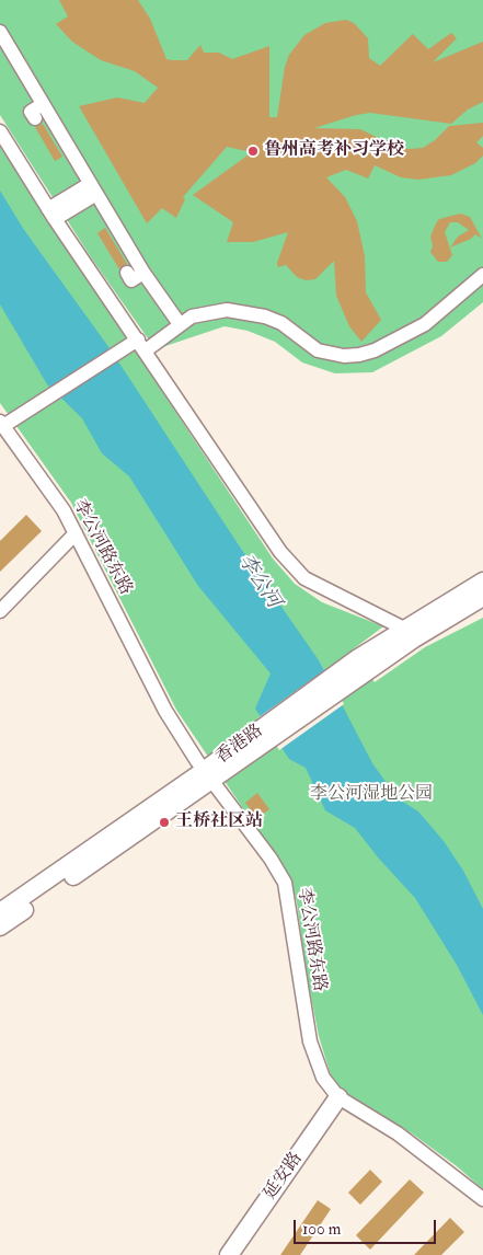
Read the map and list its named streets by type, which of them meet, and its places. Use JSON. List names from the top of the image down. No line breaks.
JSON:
{"streets":{"main road":["香港路","延安路"],"street":["李公河路东路"]},"crossings":[["李公河路东路","香港路"],["李公河路东路","延安路"]],"water":["李公河"],"parks":["李公河湿地公园"],"places":["鲁州高考补习学校","王桥社区站"],"scale_bar":"100 m"}
